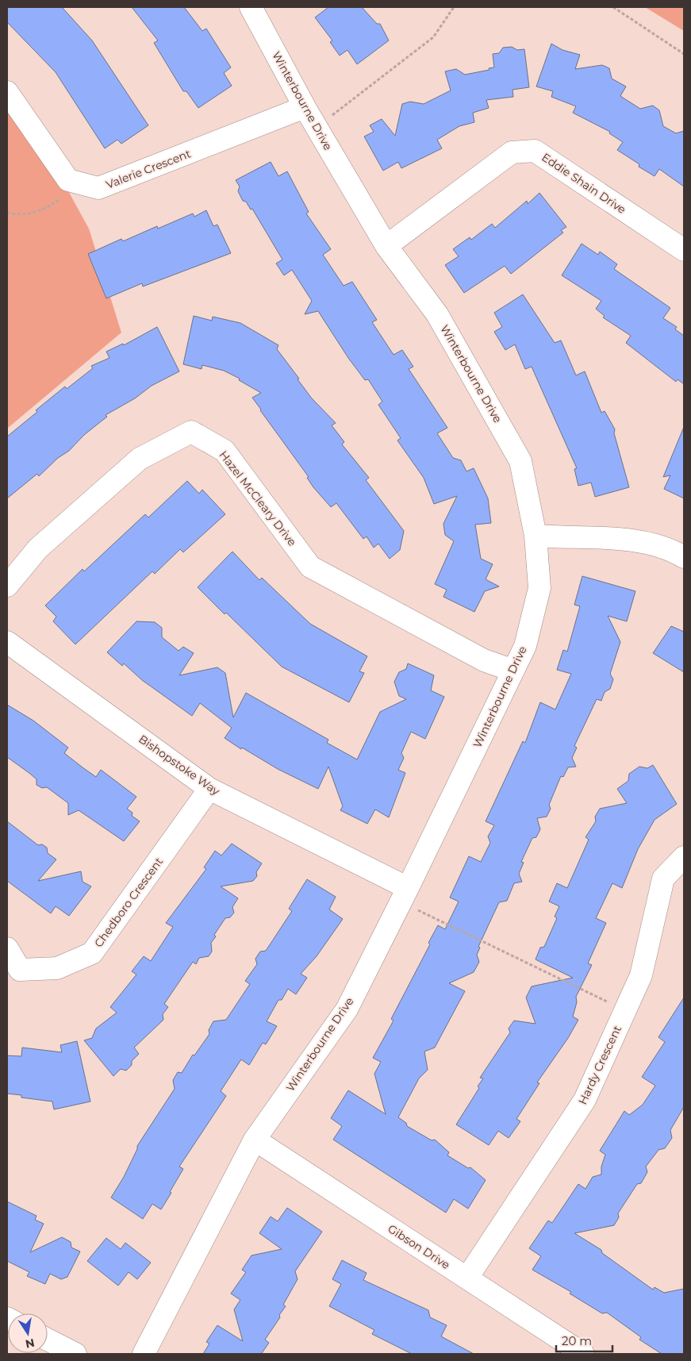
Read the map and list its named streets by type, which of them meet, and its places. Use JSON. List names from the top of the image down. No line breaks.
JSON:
{"streets":{"street":["Winterbourne Drive","Valerie Crescent","Eddie Shain Drive","Hazel McCleary Drive","Bishopstoke Way","Chedboro Crescent","Hardy Crescent","Gibson Drive"]},"crossings":[["Winterbourne Drive","Valerie Crescent"],["Winterbourne Drive","Eddie Shain Drive"],["Winterbourne Drive","Hazel McCleary Drive"],["Winterbourne Drive","Bishopstoke Way"],["Winterbourne Drive","Gibson Drive"],["Bishopstoke Way","Chedboro Crescent"],["Hardy Crescent","Gibson Drive"]],"scale_bar":"20 m","north":"bottom"}
